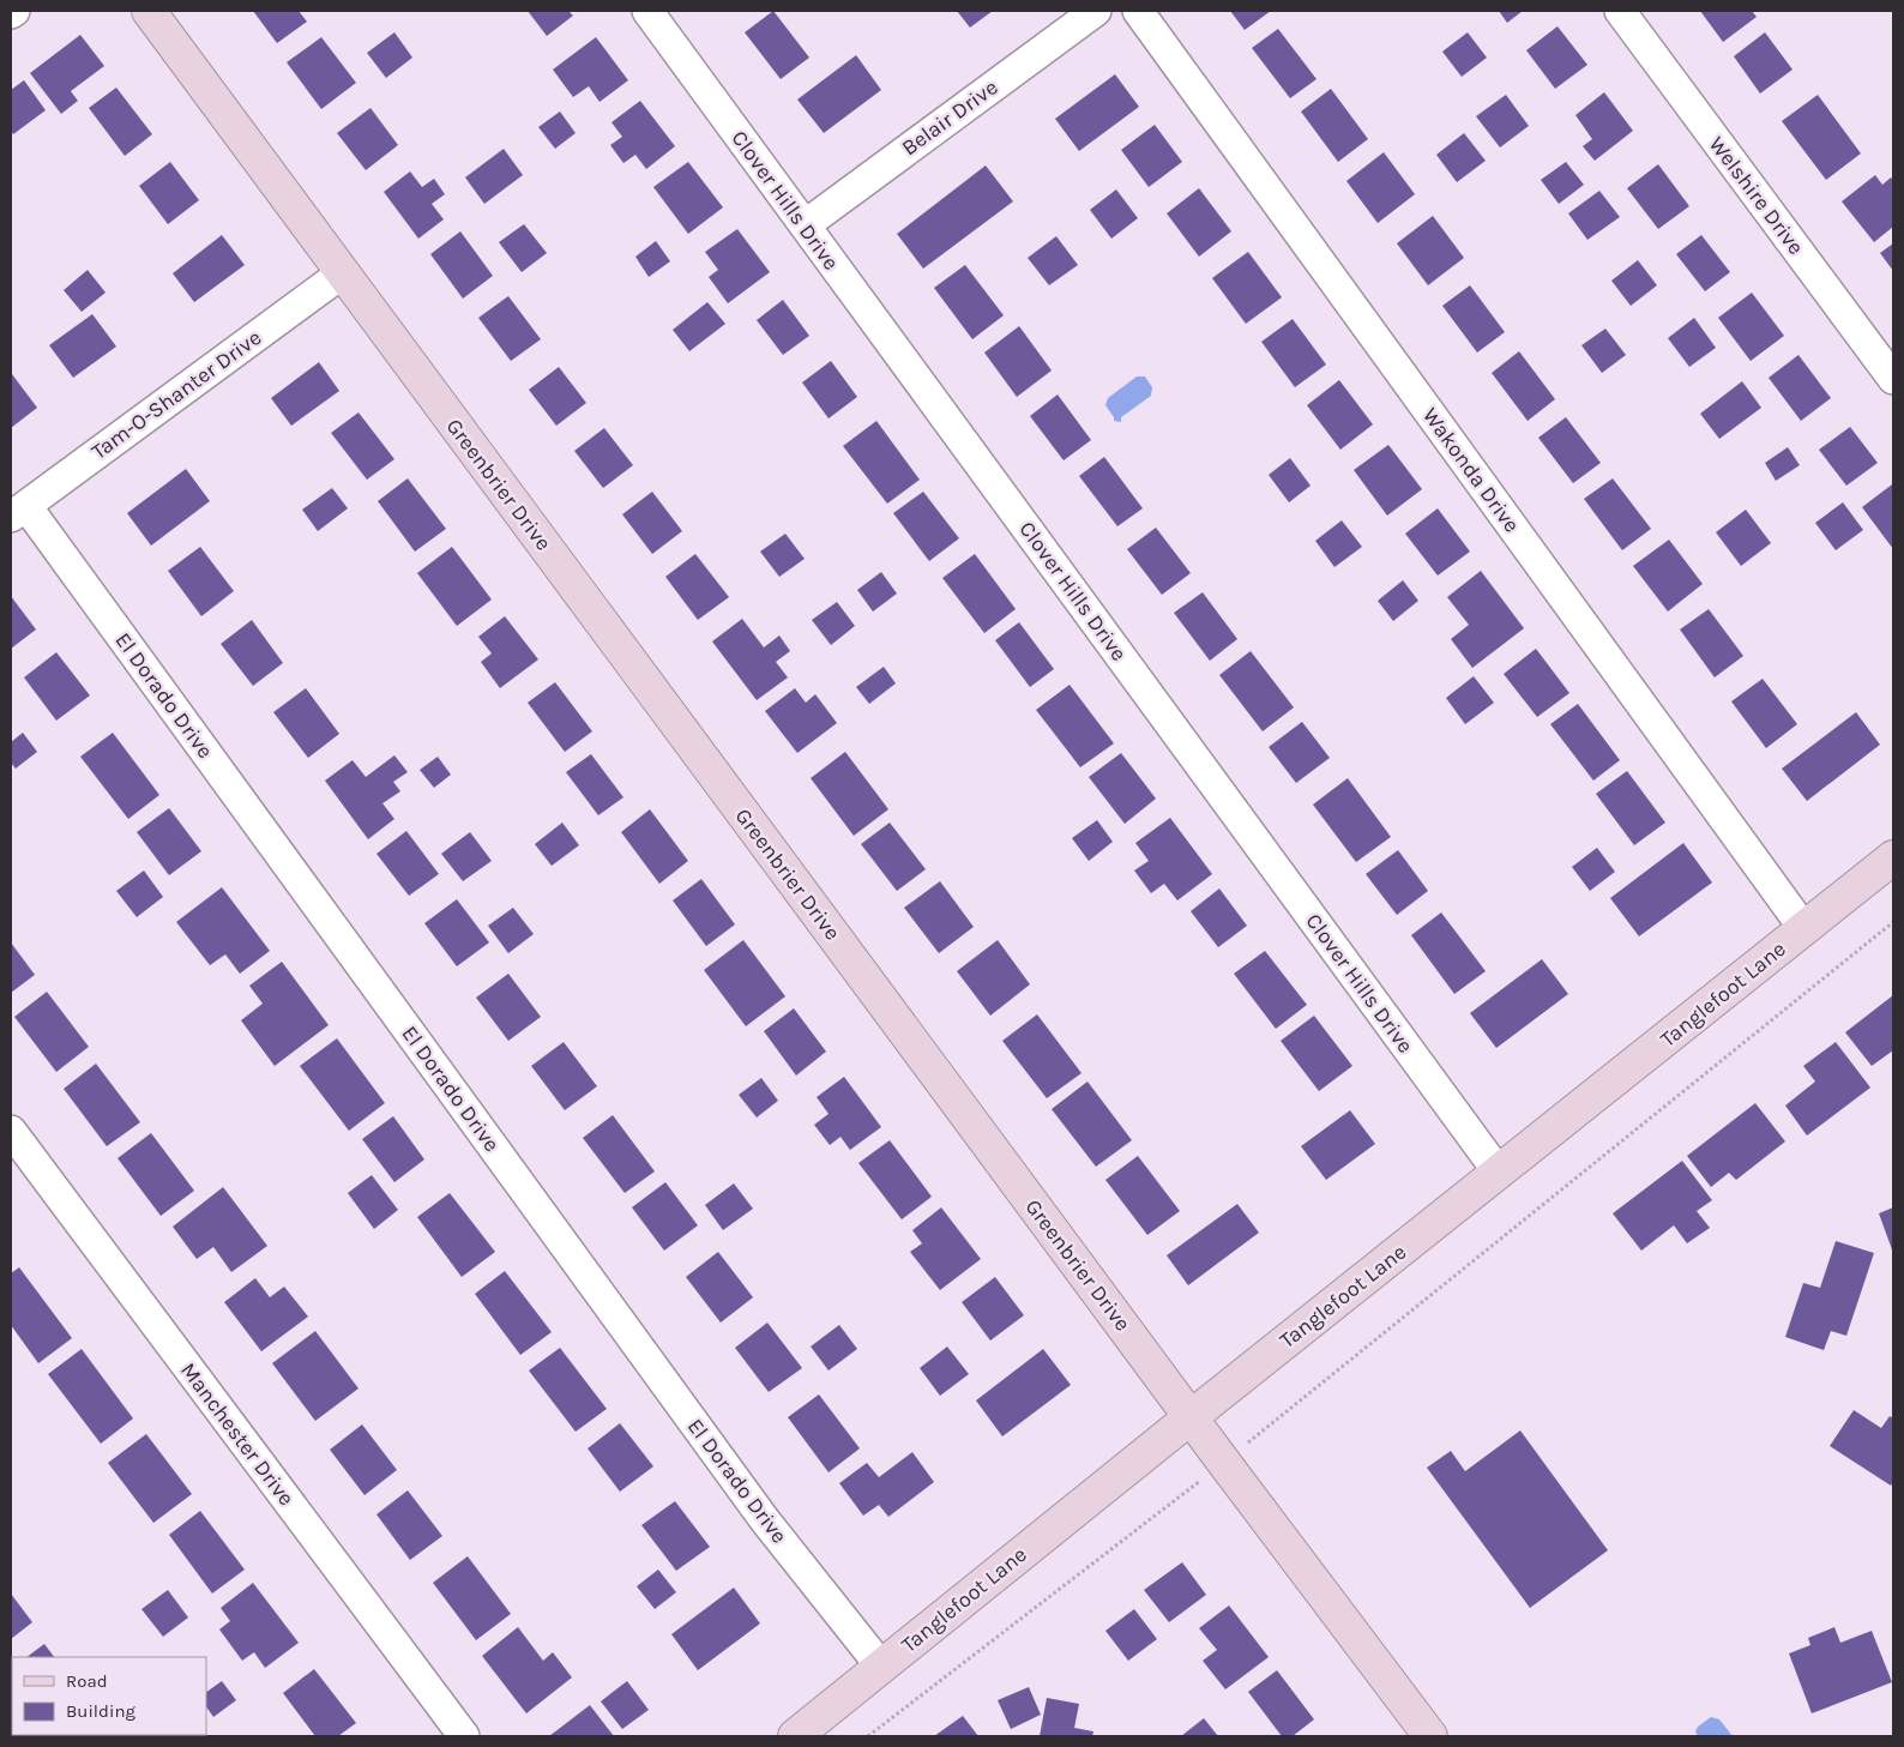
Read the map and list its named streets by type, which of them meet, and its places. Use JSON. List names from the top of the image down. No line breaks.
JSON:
{"streets":{"street":["Belair Drive","Welshire Drive","Clover Hills Drive","Tam-O-Shanter Drive","Wakonda Drive","Greenbrier Drive","El Dorado Drive","Tanglefoot Lane","Manchester Drive"]},"crossings":[["Belair Drive","Clover Hills Drive"],["Clover Hills Drive","Tanglefoot Lane"],["Tam-O-Shanter Drive","Greenbrier Drive"],["Tam-O-Shanter Drive","El Dorado Drive"],["Wakonda Drive","Tanglefoot Lane"],["Greenbrier Drive","Tanglefoot Lane"],["El Dorado Drive","Tanglefoot Lane"]],"legend":["Road","Building"]}
